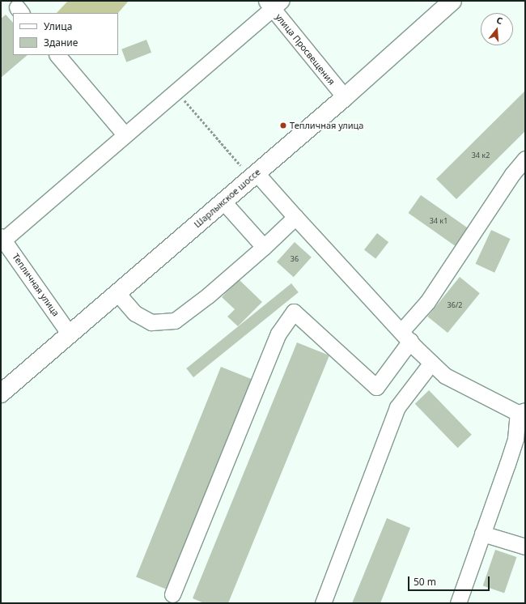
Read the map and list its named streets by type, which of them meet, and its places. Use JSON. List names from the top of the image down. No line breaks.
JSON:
{"streets":{"main road":["Шарлыкское шоссе"],"street":["улица Просвещения","Тепличная улица"]},"crossings":[["улица Просвещения","Шарлыкское шоссе"],["Шарлыкское шоссе","Тепличная улица"]],"places":["Тепличная улица"],"house_numbers":["34 к2","34 к1","36","36/2"],"legend":["Улица","Здание"],"scale_bar":"50 m","north":"top"}
